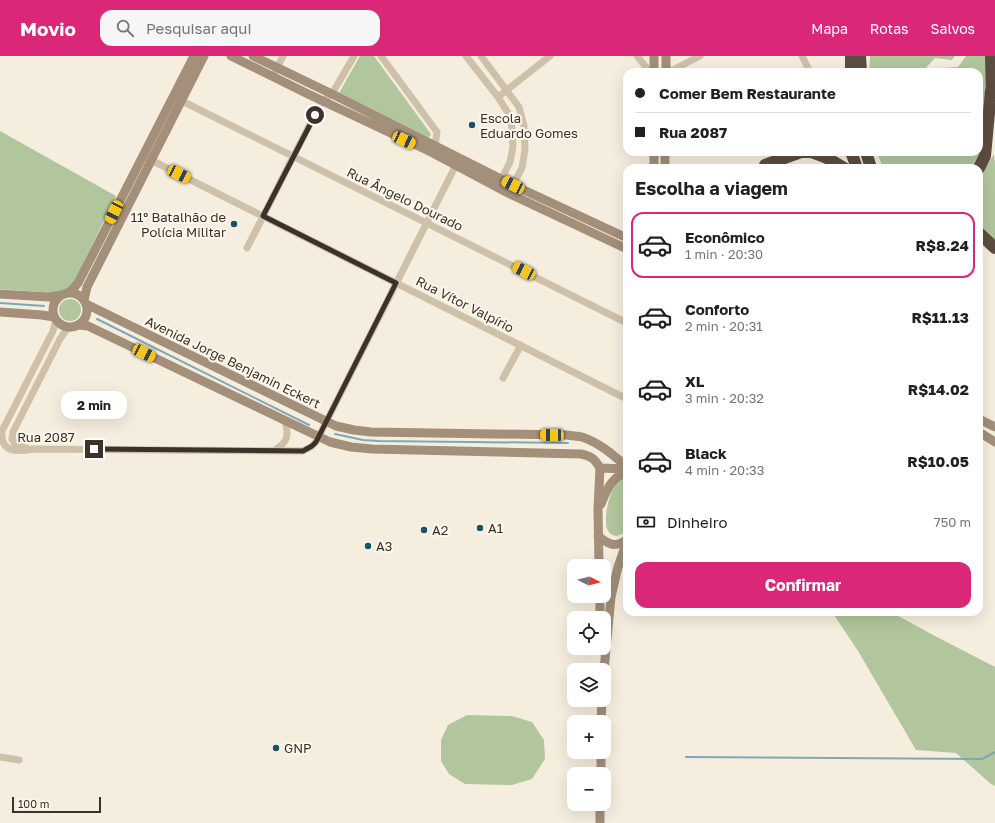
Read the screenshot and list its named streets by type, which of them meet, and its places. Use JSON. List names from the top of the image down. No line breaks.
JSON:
{"streets":{"street":["Rua Ângelo Dourado","Rua Vítor Valpírio","Avenida Jorge Benjamin Eckert","Rua 2087"]},"crossings":[["Avenida Jorge Benjamin Eckert","Rua 2087"]],"places":["Escola Eduardo Gomes","11º Batalhão de Polícia Militar","A1","A2","A3","GNP"],"scale_bar":"100 m","north":"right","page":{"header":"Movio","search":"Pesquisar aqui","nav":["Mapa","Rotas","Salvos"],"banner":["Comer Bem Restaurante","Rua 2087"],"heading":"Escolha a viagem","list":[{"name":"Econômico","note":"1 min · 20:30","value":"R$8.24"},{"name":"Conforto","note":"2 min · 20:31","value":"R$11.13"},{"name":"XL","note":"3 min · 20:32","value":"R$14.02"},{"name":"Black","note":"4 min · 20:33","value":"R$10.05"}],"bubble":"2 min","pay":["Dinheiro","750 m"],"buttons":"Confirmar","map_buttons":["+","−"],"scale":"100 m"}}
